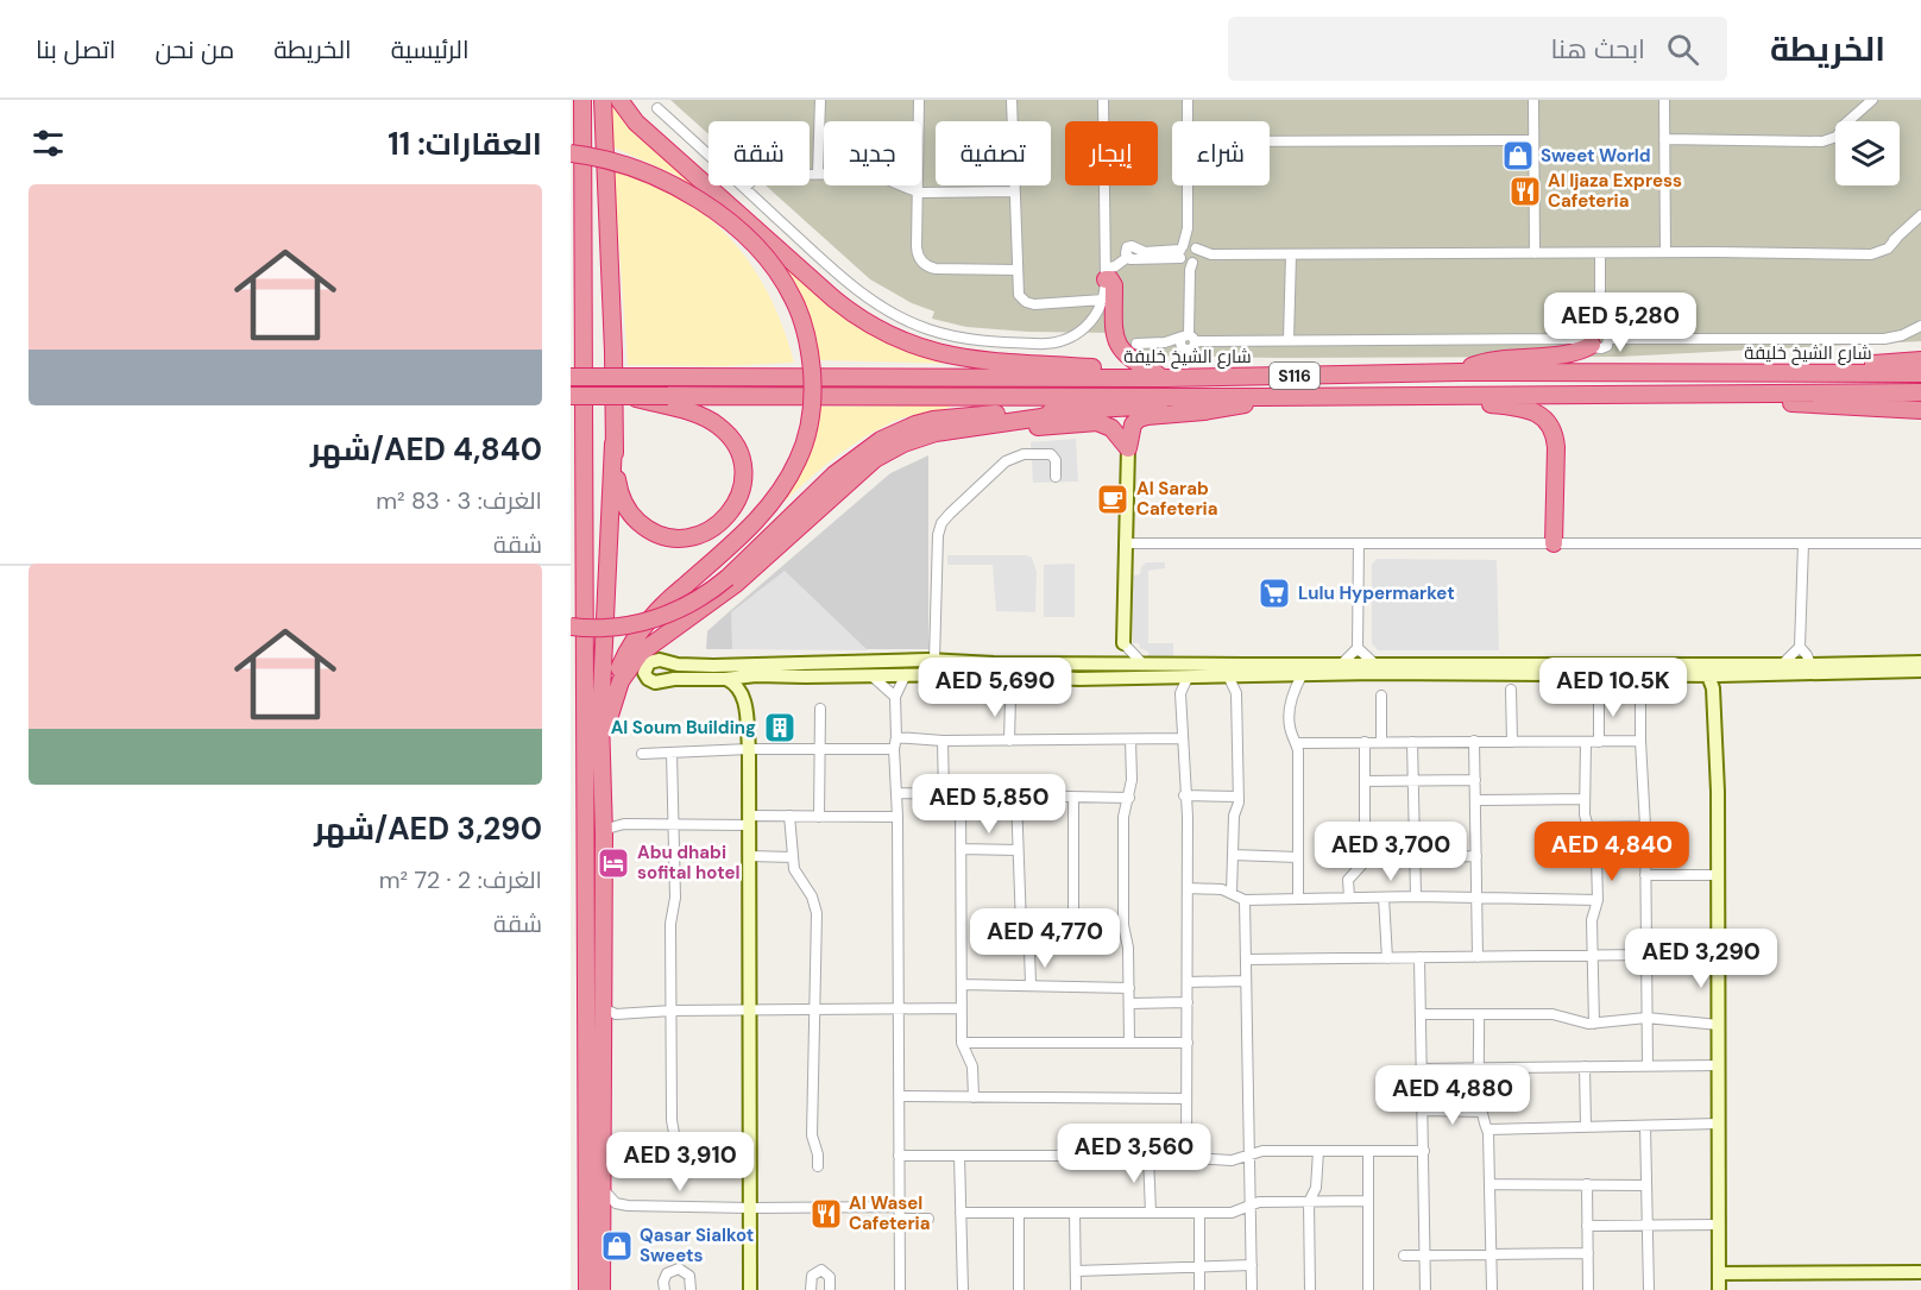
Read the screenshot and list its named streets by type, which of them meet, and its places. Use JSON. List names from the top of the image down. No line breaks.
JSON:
{"streets":{"highway":["شارع الشيخ خليفة","S116"]},"places":{"shop":["Sweet World","Qasar Sialkot Sweets"],"restaurant":["Al Ijaza Express Cafeteria","Al Wasel Cafeteria"],"cafe":["Al Sarab Cafeteria"],"supermarket":["Lulu Hypermarket"],"building":["Al Soum Building"],"hotel":["Abu dhabi sofital hotel"]},"page":{"header":"الخريطة","search":"ابحث هنا","nav":["الرئيسية","الخريطة","من نحن","اتصل بنا"],"heading":"العقارات: 11","chip":["شراء","إيجار","تصفية","جديد","شقة"],"list":[{"name":"AED 4,840/شهر","note":"الغرف: 3 · 83 m² · شقة"},{"name":"AED 3,290/شهر","note":"الغرف: 2 · 72 m² · شقة"}],"price":["AED 5,280","AED 5,690","AED 10.5K","AED 5,850","AED 3,700","AED 4,840","AED 4,770","AED 3,290","AED 4,880","AED 3,560","AED 3,910"]}}
